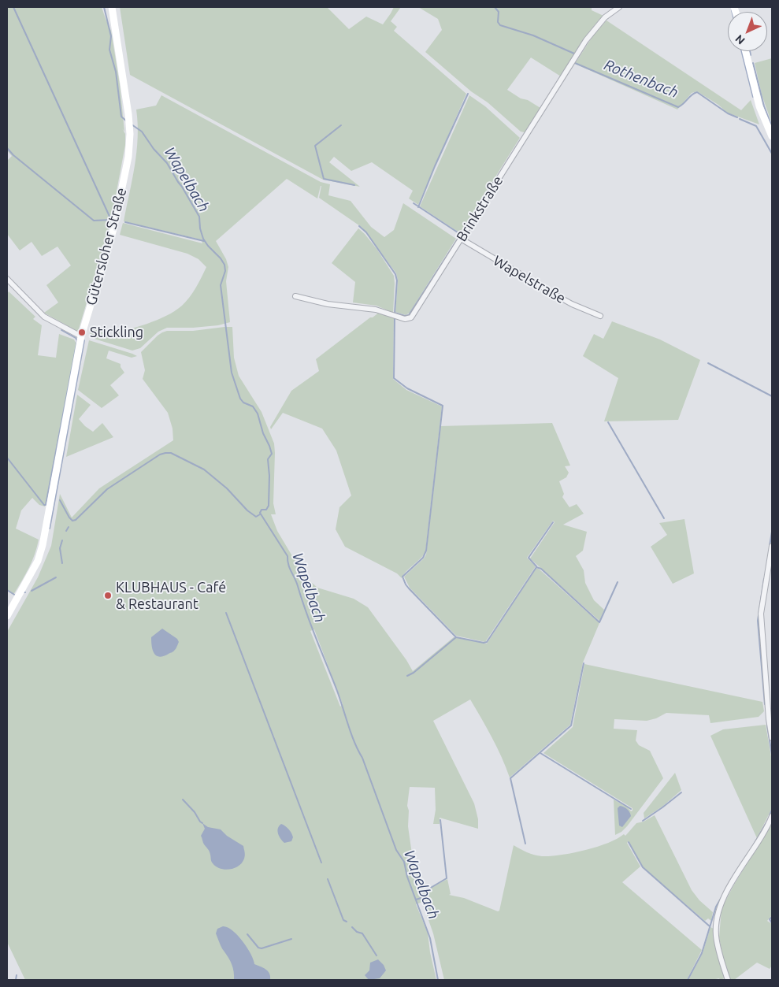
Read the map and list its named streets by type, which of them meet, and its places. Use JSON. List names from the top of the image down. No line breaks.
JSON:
{"streets":{"main road":["Gütersloher Straße"],"street":["Brinkstraße","Wapelstraße"]},"crossings":[["Brinkstraße","Wapelstraße"]],"water":["Rothenbach","Wapelbach"],"places":["Stickling","KLUBHAUS - Café & Restaurant"],"north":"bottom left"}
